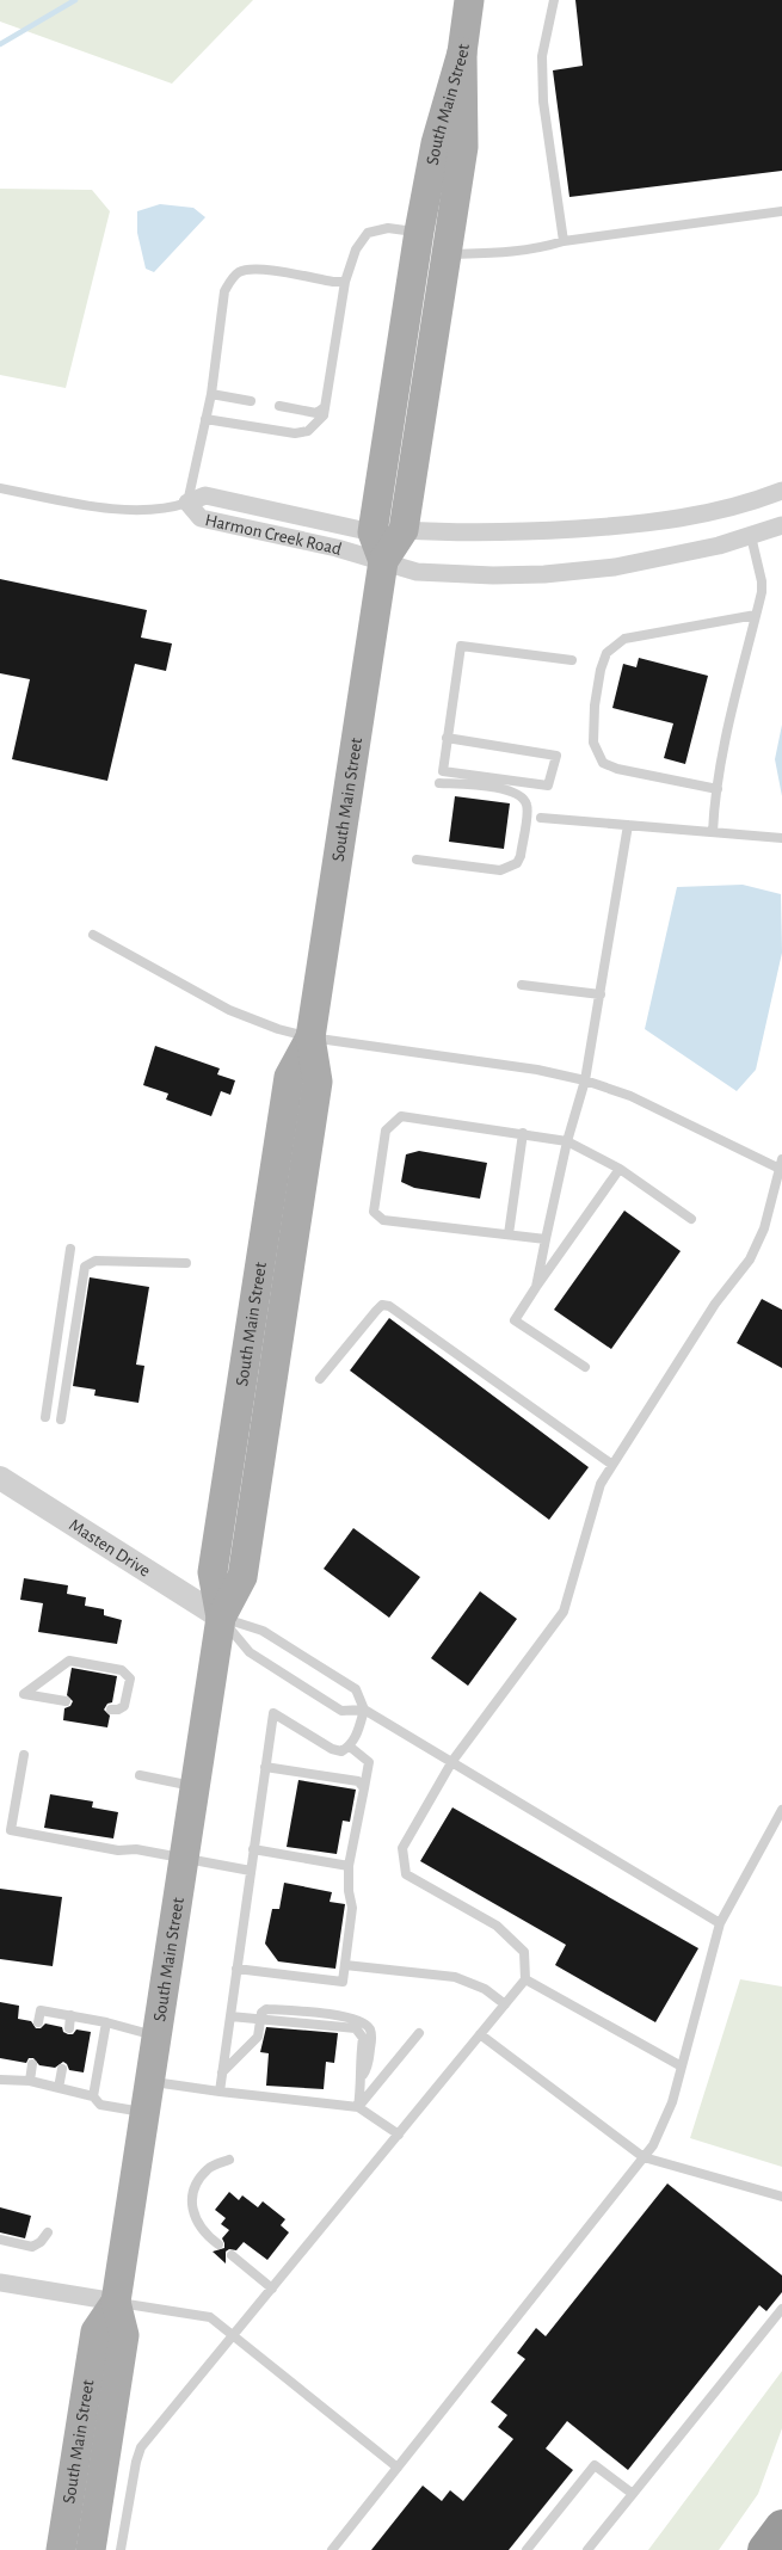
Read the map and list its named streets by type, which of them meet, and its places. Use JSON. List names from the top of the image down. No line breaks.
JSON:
{"streets":{"main road":["South Main Street"],"street":["Harmon Creek Road","Masten Drive"]},"crossings":[["South Main Street","Harmon Creek Road"],["South Main Street","Masten Drive"]]}
